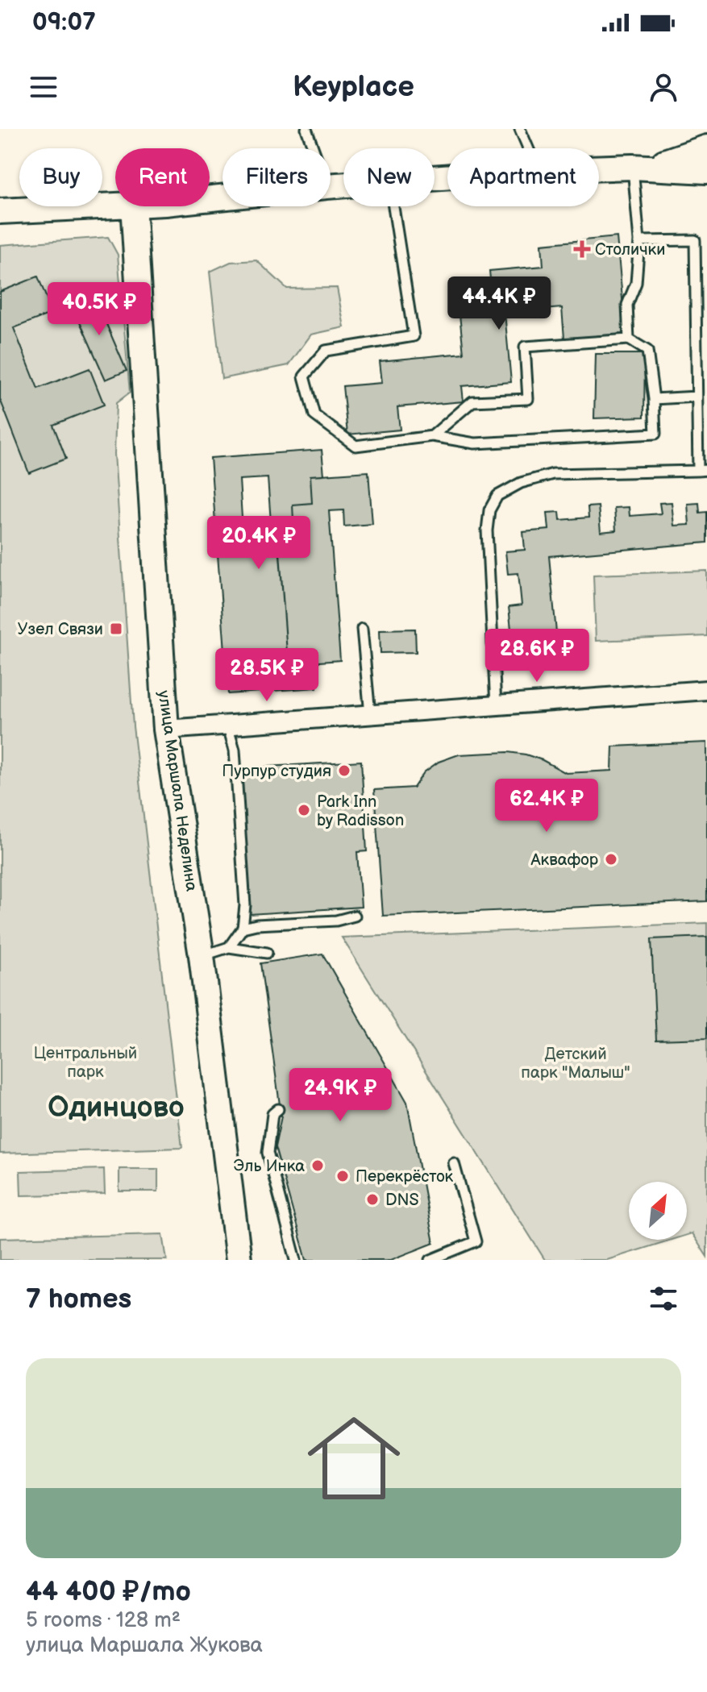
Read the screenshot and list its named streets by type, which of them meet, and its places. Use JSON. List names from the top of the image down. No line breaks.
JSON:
{"streets":{"street":["улица Маршала Неделина"]},"districts":["Одинцово"],"parks":["Центральный парк","Детский парк \"Малыш\""],"places":{"health":["Столички"],"transit":["Узел Связи"],"other":["Пурпур студия","Park Inn by Radisson","Аквафор","Эль Инка","Перекрёсток","DNS"]},"north":"top right","page":{"status":"09:07","header":"Keyplace","chip":["Buy","Rent","Filters","New","Apartment"],"price":["44.4K ₽","40.5K ₽","20.4K ₽","28.6K ₽","28.5K ₽","62.4K ₽","24.9K ₽"],"heading":"7 homes","list":[{"name":"44 400 ₽/mo","note":"5 rooms · 128 m² · улица Маршала Жукова"}]}}
